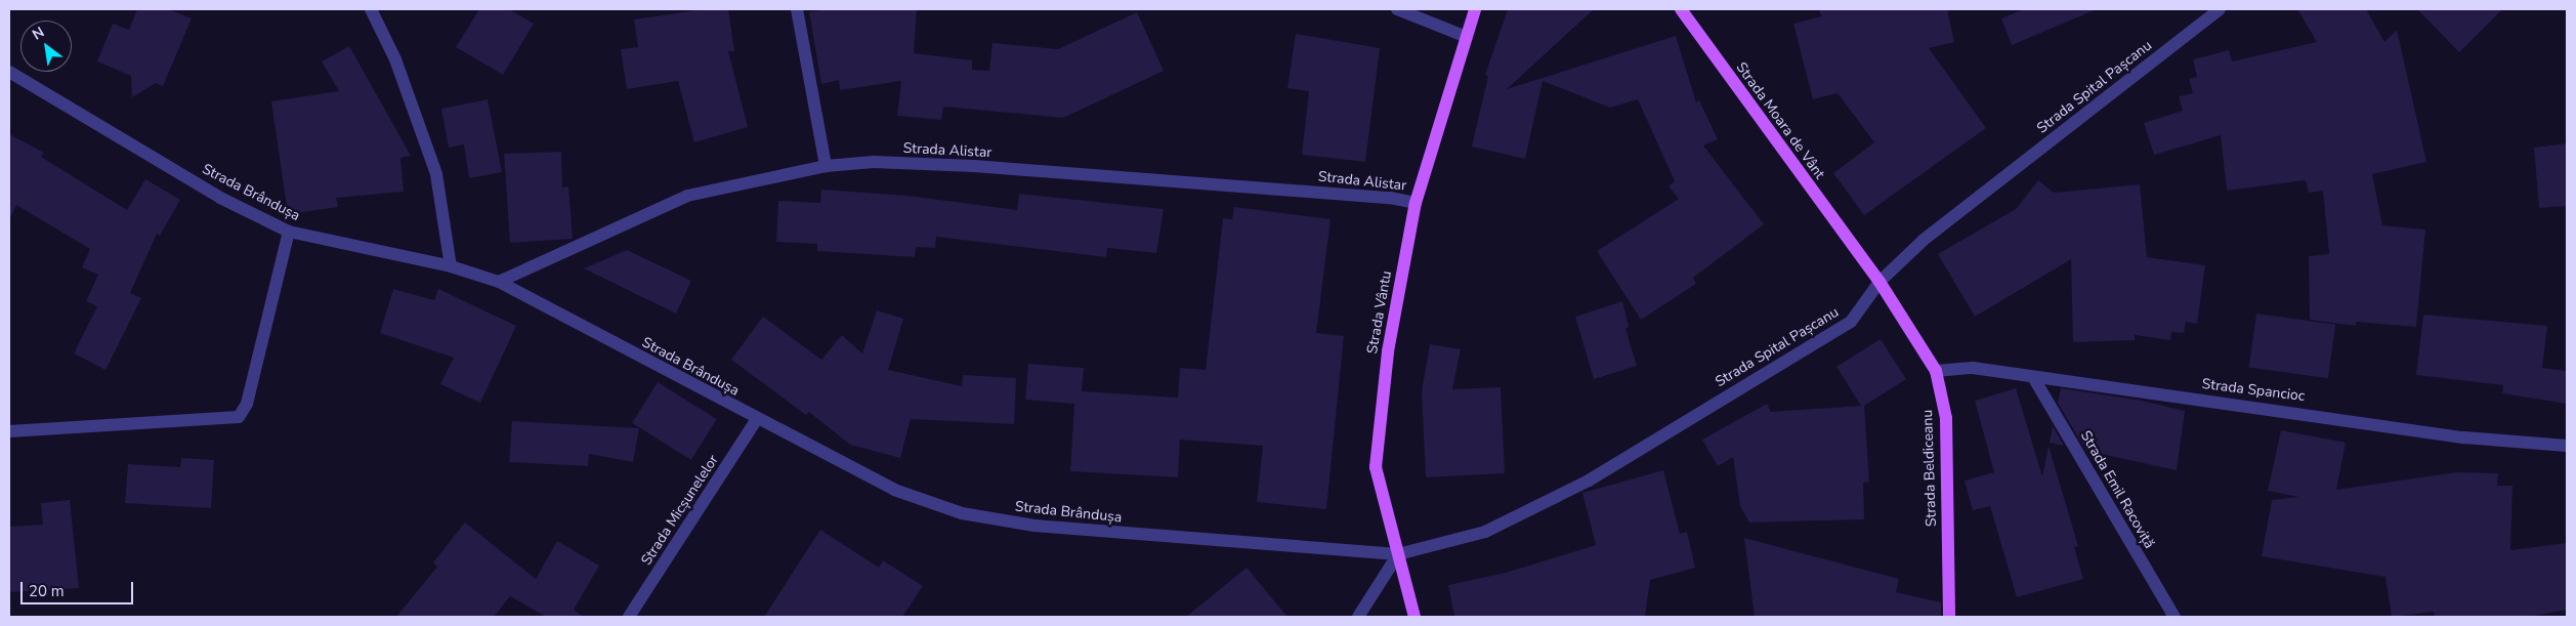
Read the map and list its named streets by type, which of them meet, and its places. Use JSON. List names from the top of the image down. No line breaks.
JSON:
{"streets":{"main road":["Strada Moara de Vânt","Strada Vântu","Strada Beldiceanu"],"street":["Strada Spital Pașcanu","Strada Alistar","Strada Brândușa","Strada Spancioc","Strada Emil Racoviță","Strada Micșunelelor"]},"crossings":[["Strada Spital Pașcanu","Strada Brândușa"],["Strada Spital Pașcanu","Strada Vântu"],["Strada Spital Pașcanu","Strada Beldiceanu"],["Strada Moara de Vânt","Strada Beldiceanu"],["Strada Alistar","Strada Brândușa"],["Strada Alistar","Strada Vântu"],["Strada Brândușa","Strada Vântu"],["Strada Brândușa","Strada Micșunelelor"],["Strada Spancioc","Strada Beldiceanu"],["Strada Spancioc","Strada Emil Racoviță"]],"scale_bar":"20 m","north":"top left"}
